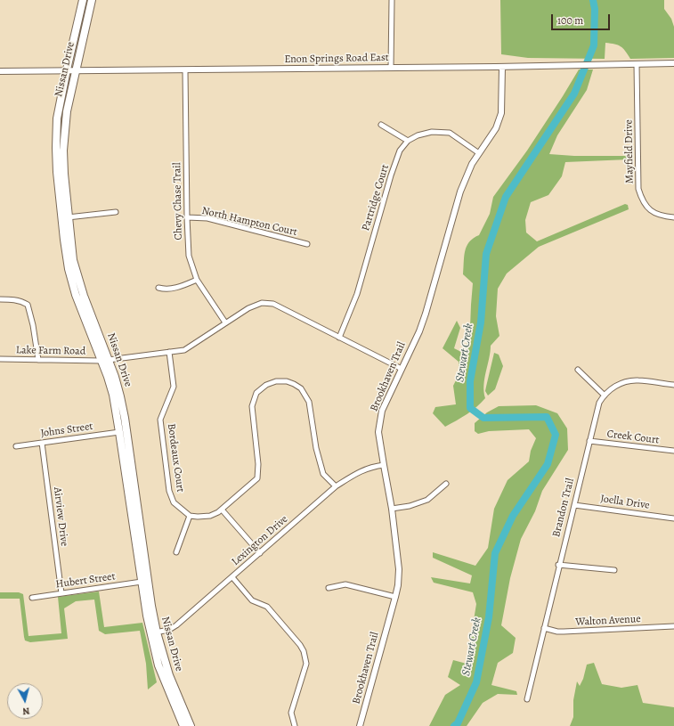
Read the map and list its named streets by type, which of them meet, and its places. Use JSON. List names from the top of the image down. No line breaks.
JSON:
{"streets":{"main road":["Nissan Drive"],"street":["Enon Springs Road East","Mayfield Drive","Partridge Court","Chevy Chase Trail","North Hampton Court","Lake Farm Road","Brookhaven Trail","Johns Street","Creek Court","Bordeaux Court","Joella Drive","Brandon Trail","Airview Drive","Lexington Drive","Hubert Street","Walton Avenue"]},"crossings":[["Enon Springs Road East","Nissan Drive"],["Enon Springs Road East","Mayfield Drive"],["Enon Springs Road East","Chevy Chase Trail"],["Enon Springs Road East","Brookhaven Trail"],["Nissan Drive","Lake Farm Road"],["Nissan Drive","Johns Street"],["Nissan Drive","Lexington Drive"],["Nissan Drive","Hubert Street"],["Partridge Court","Lake Farm Road"],["Chevy Chase Trail","North Hampton Court"],["Chevy Chase Trail","Lake Farm Road"],["Lake Farm Road","Bordeaux Court"],["Brookhaven Trail","Lexington Drive"],["Johns Street","Airview Drive"],["Creek Court","Brandon Trail"],["Joella Drive","Brandon Trail"],["Brandon Trail","Walton Avenue"],["Airview Drive","Hubert Street"]],"water":["Stewart Creek"],"scale_bar":"100 m","north":"bottom"}
